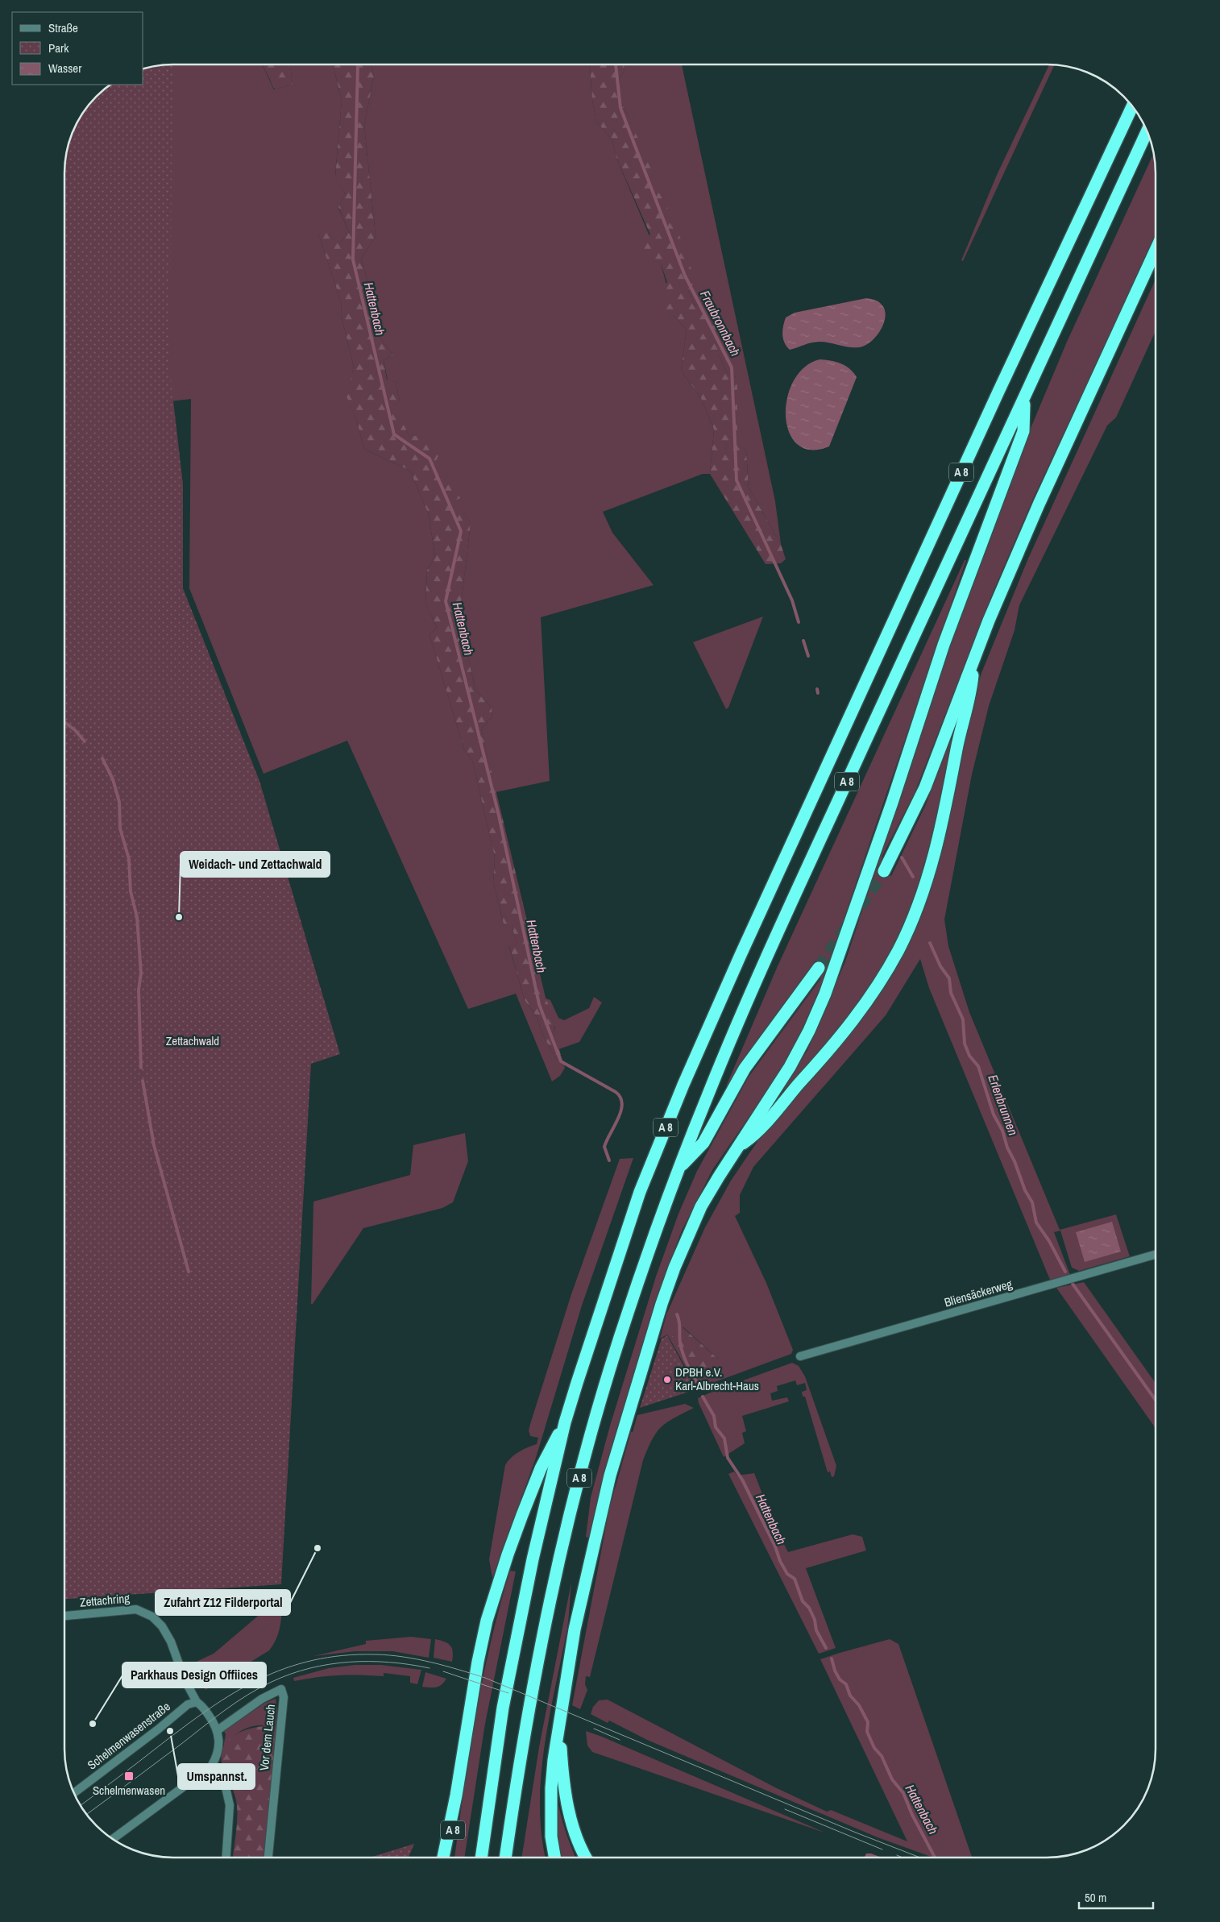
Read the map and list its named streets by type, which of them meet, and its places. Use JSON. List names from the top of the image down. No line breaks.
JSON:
{"streets":{"highway":["A 8"],"street":["Bliensäckerweg","Zettachring","Schelmenwasenstraße","Vor dem Lauch"]},"crossings":[["Zettachring","Schelmenwasenstraße"]],"water":["Hattenbach","Fraubronnbach","Erlenbrunnen"],"parks":["Zettachwald"],"places":{"other":["Weidach- und Zettachwald","DPBH e.V. Karl-Albrecht-Haus","Zufahrt Z12 Filderportal","Parkhaus Design Offiices","Umspannst."],"transit":["Schelmenwasen"]},"legend":["Straße","Park","Wasser"],"scale_bar":"50 m"}
